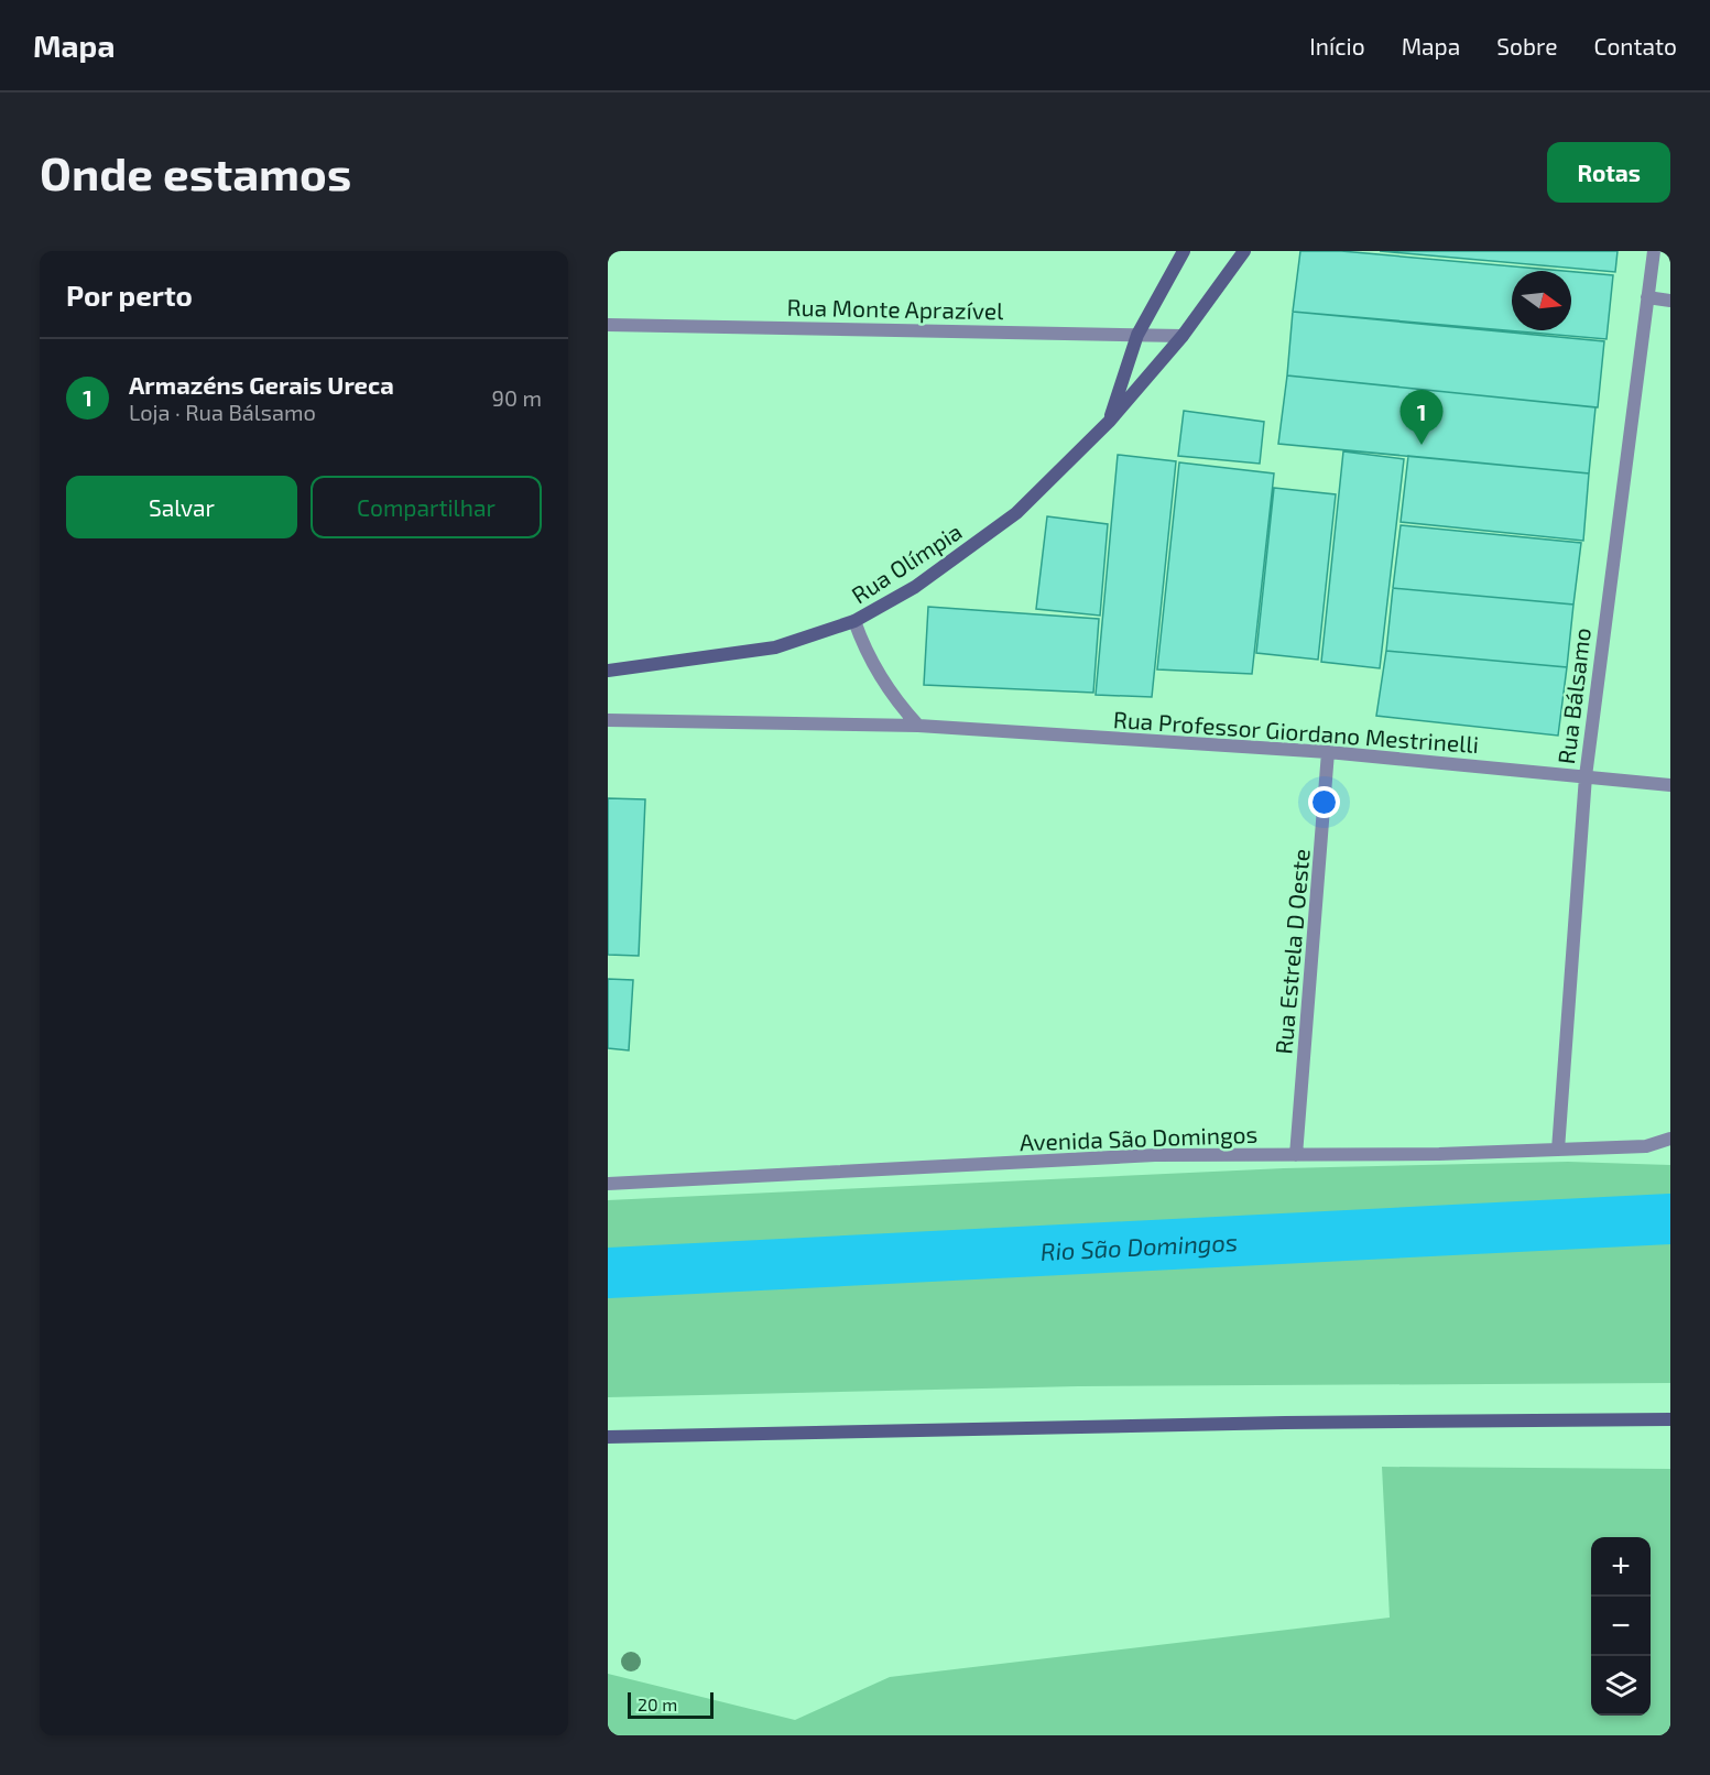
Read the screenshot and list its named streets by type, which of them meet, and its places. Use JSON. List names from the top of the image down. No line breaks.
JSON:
{"streets":{"street":["Rua Monte Aprazível","Rua Olímpia","Rua Bálsamo","Rua Professor Giordano Mestrinelli","Rua Estrela D Oeste","Avenida São Domingos"]},"crossings":[["Rua Monte Aprazível","Rua Olímpia"],["Rua Bálsamo","Rua Professor Giordano Mestrinelli"],["Rua Bálsamo","Avenida São Domingos"],["Rua Professor Giordano Mestrinelli","Rua Estrela D Oeste"],["Rua Estrela D Oeste","Avenida São Domingos"]],"water":["Rio São Domingos"],"scale_bar":"20 m","north":"right","page":{"header":"Mapa","nav":["Início","Mapa","Sobre","Contato"],"buttons":["Rotas",["Salvar","Compartilhar"]],"title":"Onde estamos","heading":"Por perto","list":[{"mark":"1","name":"Armazéns Gerais Ureca","note":"Loja · Rua Bálsamo","value":"90 m"}],"pins":"1","map_buttons":["+","−"],"scale":"20 m"}}
